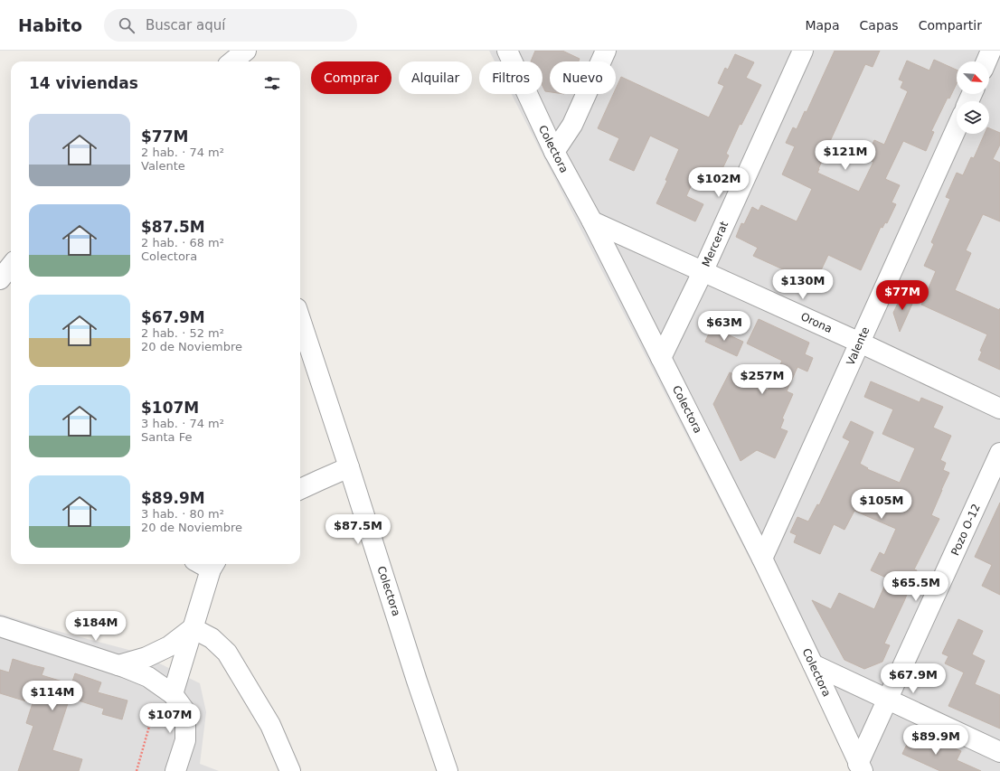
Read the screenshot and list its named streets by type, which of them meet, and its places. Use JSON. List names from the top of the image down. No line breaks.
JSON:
{"streets":{"street":["Colectora","Mercerat","Orona","Valente","Pozo O-12"]},"crossings":[["Colectora","Mercerat"],["Colectora","Orona"],["Colectora","Valente"],["Colectora","Pozo O-12"],["Mercerat","Orona"],["Orona","Valente"]],"north":"bottom right","page":{"header":"Habito","search":"Buscar aquí","nav":["Mapa","Capas","Compartir"],"chip":["Comprar","Alquilar","Filtros","Nuevo"],"heading":"14 viviendas","list":[{"name":"$77M","note":"2 hab. · 74 m² · Valente"},{"name":"$87.5M","note":"2 hab. · 68 m² · Colectora"},{"name":"$67.9M","note":"2 hab. · 52 m² · 20 de Noviembre"},{"name":"$107M","note":"3 hab. · 74 m² · Santa Fe"},{"name":"$89.9M","note":"3 hab. · 80 m² · 20 de Noviembre"}],"price":["$121M","$102M","$130M","$77M","$63M","$257M","$105M","$87.5M","$65.5M","$184M","$67.9M","$114M","$107M","$89.9M"]}}
